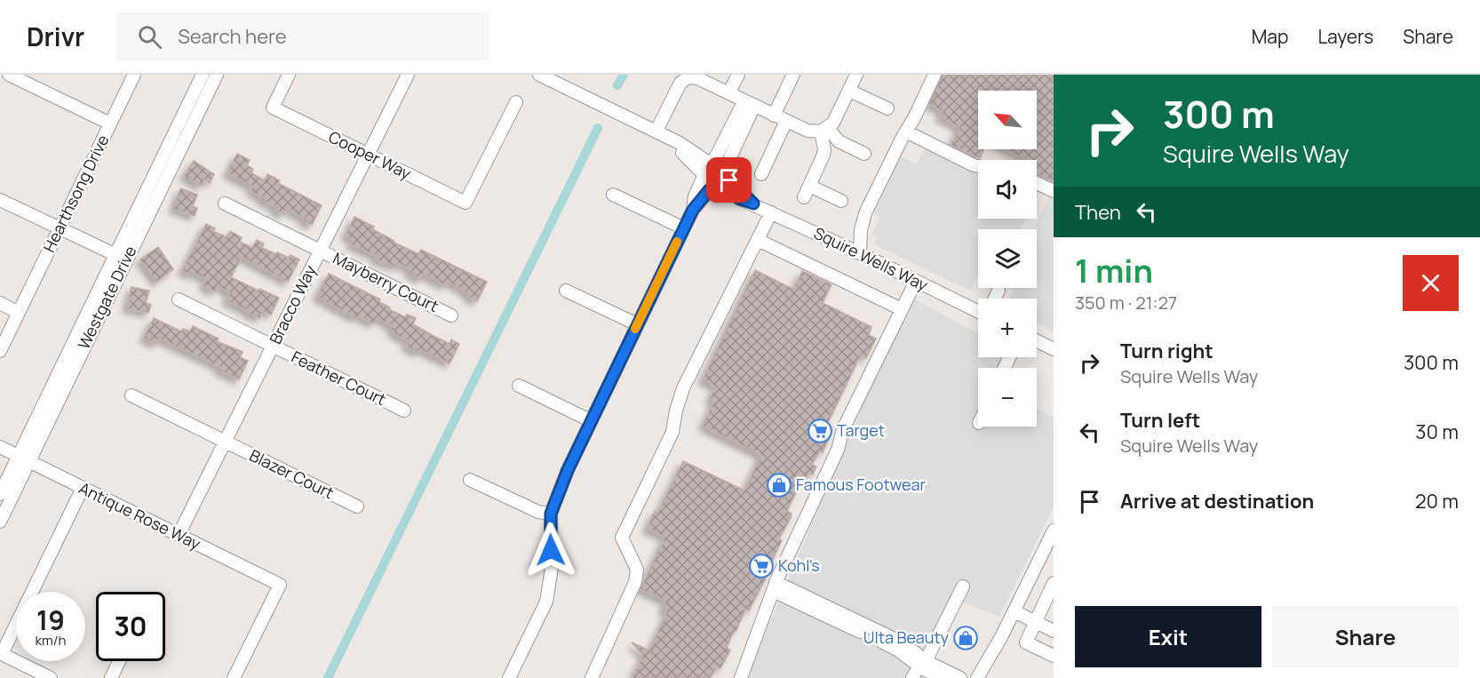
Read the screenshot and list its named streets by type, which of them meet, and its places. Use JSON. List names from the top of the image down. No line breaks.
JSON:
{"streets":{"street":["Cooper Way","Hearthsong Drive","Squire Wells Way","Mayberry Court","Westgate Drive","Bracco Way","Feather Court","Blazer Court","Antique Rose Way"]},"crossings":[["Cooper Way","Bracco Way"],["Mayberry Court","Bracco Way"],["Westgate Drive","Antique Rose Way"],["Bracco Way","Feather Court"],["Bracco Way","Blazer Court"],["Bracco Way","Antique Rose Way"]],"places":{"supermarket":["Target","Kohl's"],"shop":["Famous Footwear","Ulta Beauty"]},"north":"top left","page":{"header":"Drivr","search":"Search here","nav":["Map","Layers","Share"],"turn":["300 m","Squire Wells Way"],"map_buttons":["+","−"],"then":"Then","heading":["1 min","350 m · 21:27"],"list":[{"name":"Turn right","note":"Squire Wells Way","value":"300 m"},{"name":"Turn left","note":"Squire Wells Way","value":"30 m"},{"name":"Arrive at destination","value":"20 m"}],"speed":"19 km/h","limit":"30","buttons":["Exit","Share"]}}
